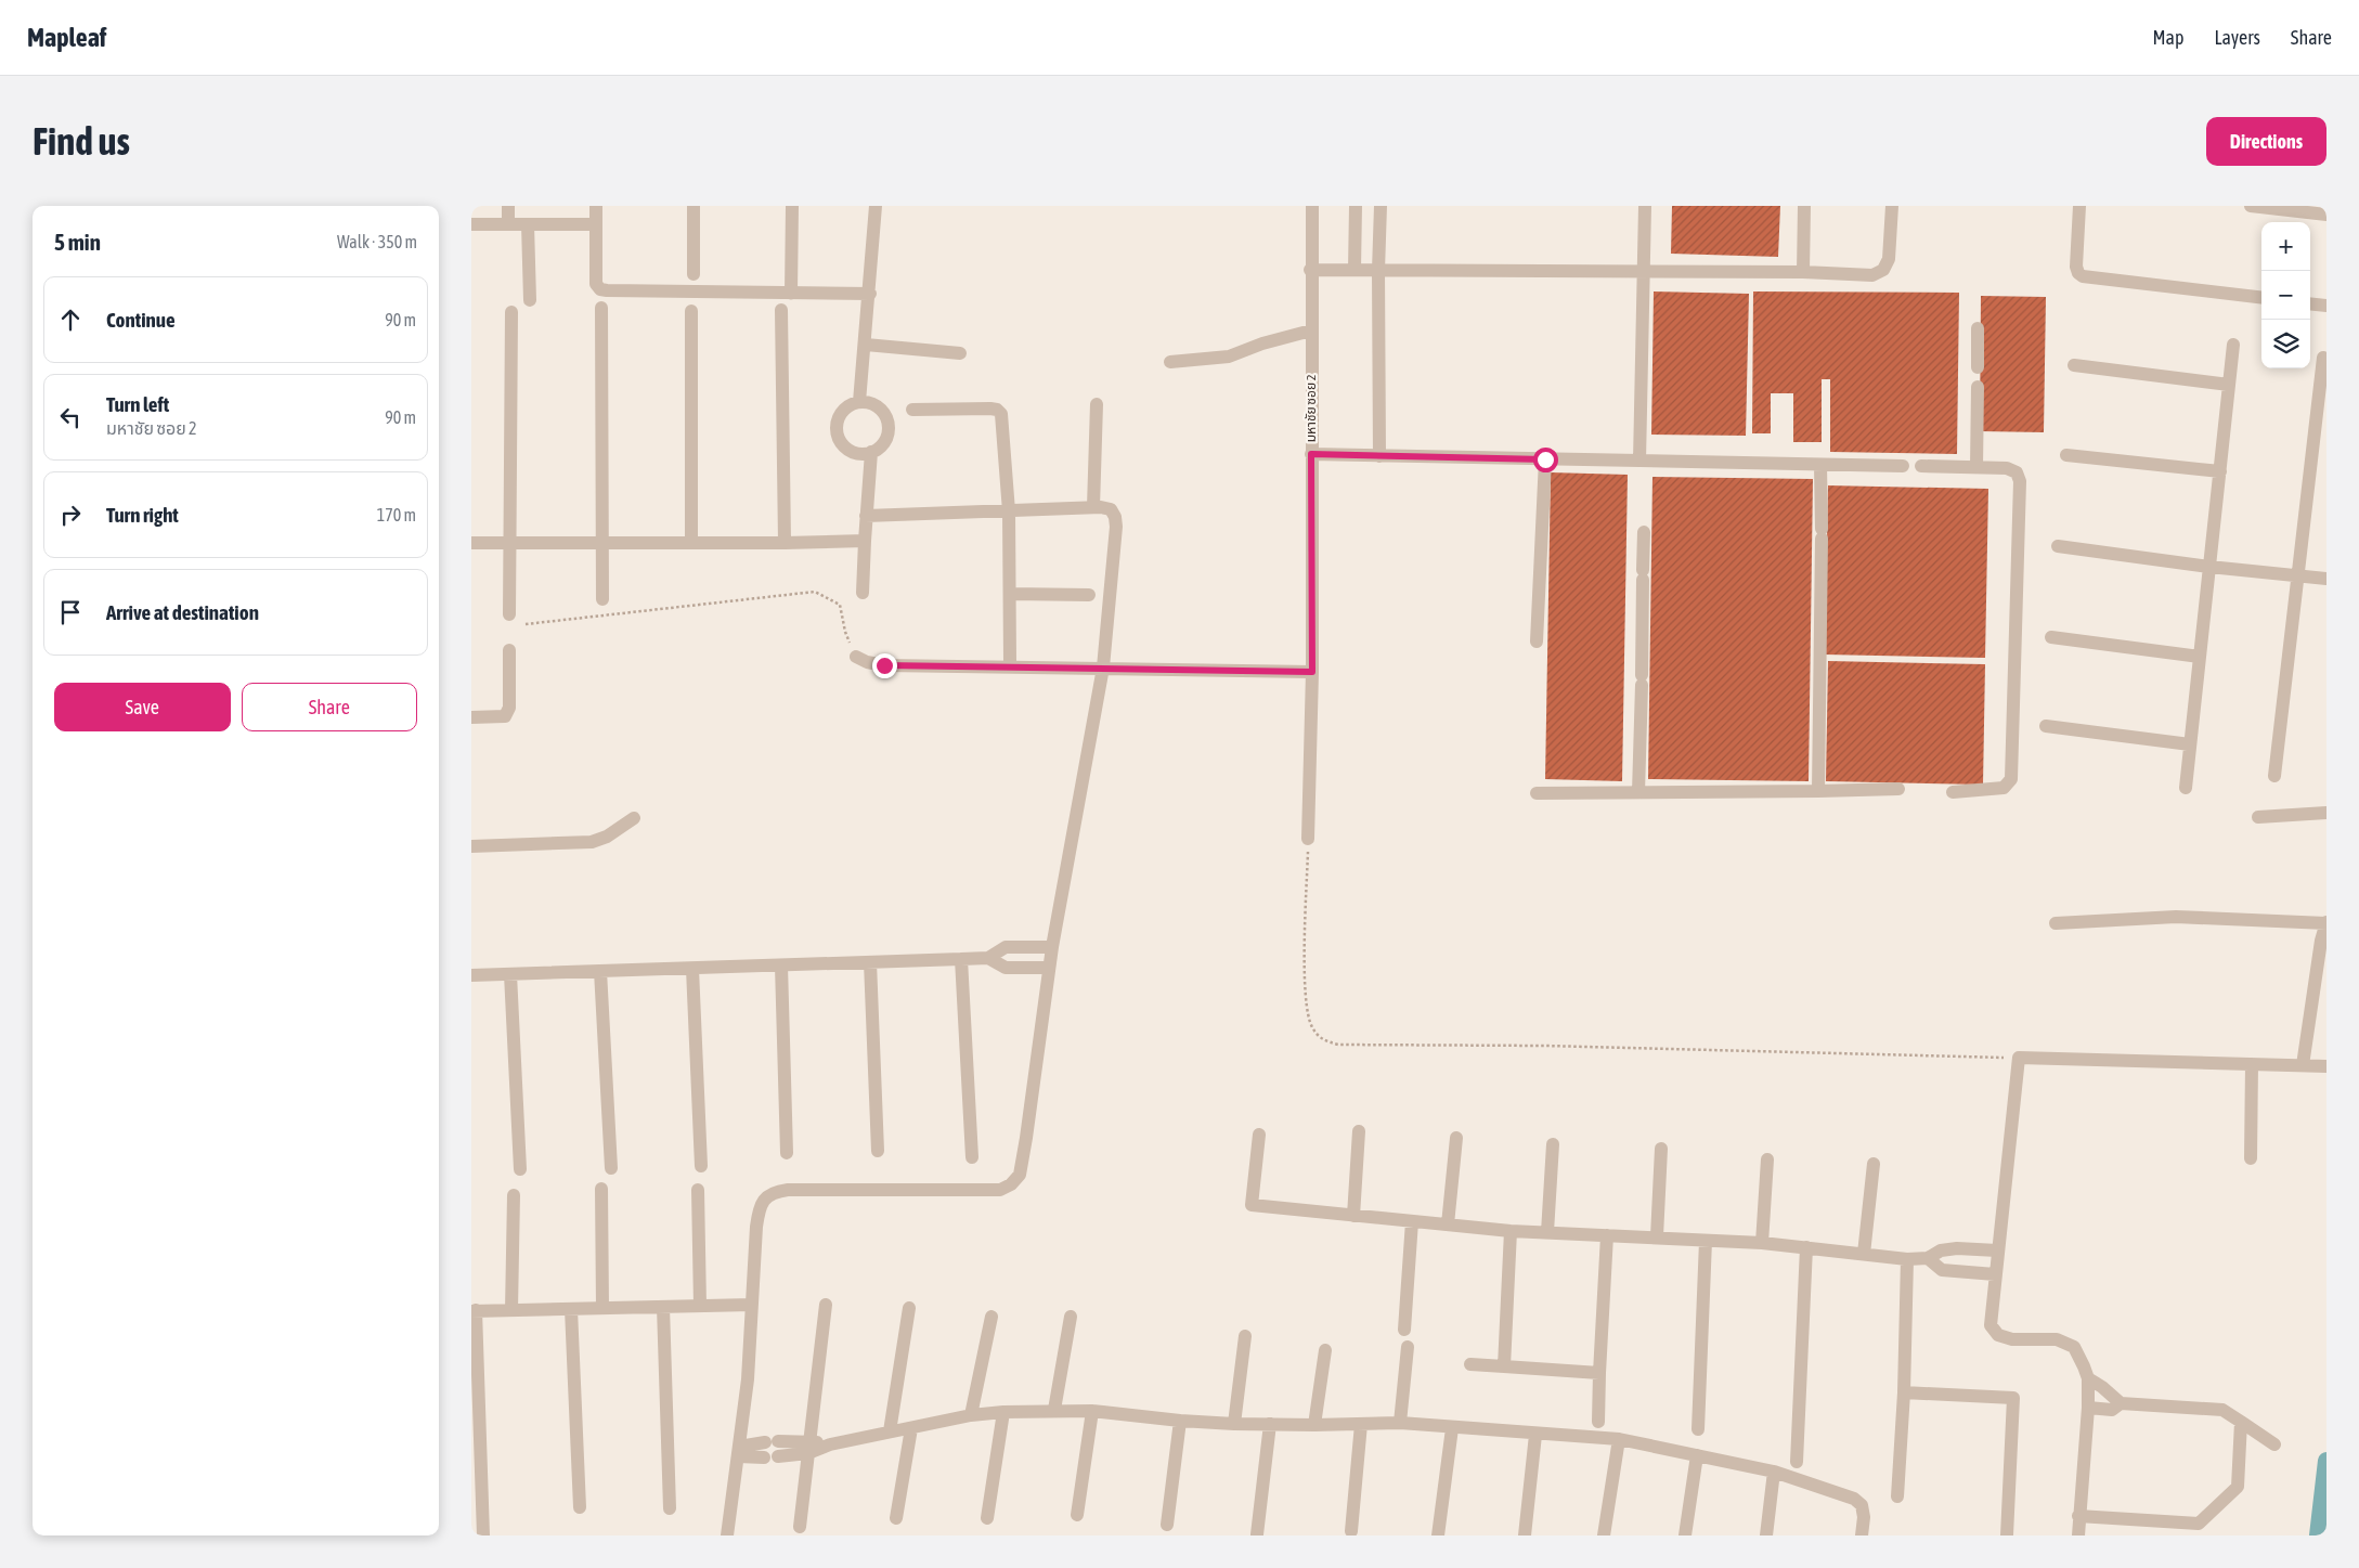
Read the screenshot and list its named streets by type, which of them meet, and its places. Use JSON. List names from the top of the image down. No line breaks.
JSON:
{"streets":{"street":["มหาชัย ซอย 2"]},"page":{"header":"Mapleaf","nav":["Map","Layers","Share"],"buttons":["Directions",["Save","Share"]],"title":"Find us","heading":["5 min","Walk · 350 m"],"map_buttons":["+","−"],"list":[["Continue","90 m"],["Turn left","มหาชัย ซอย 2","90 m"],["Turn right","170 m"],"Arrive at destination"]}}
